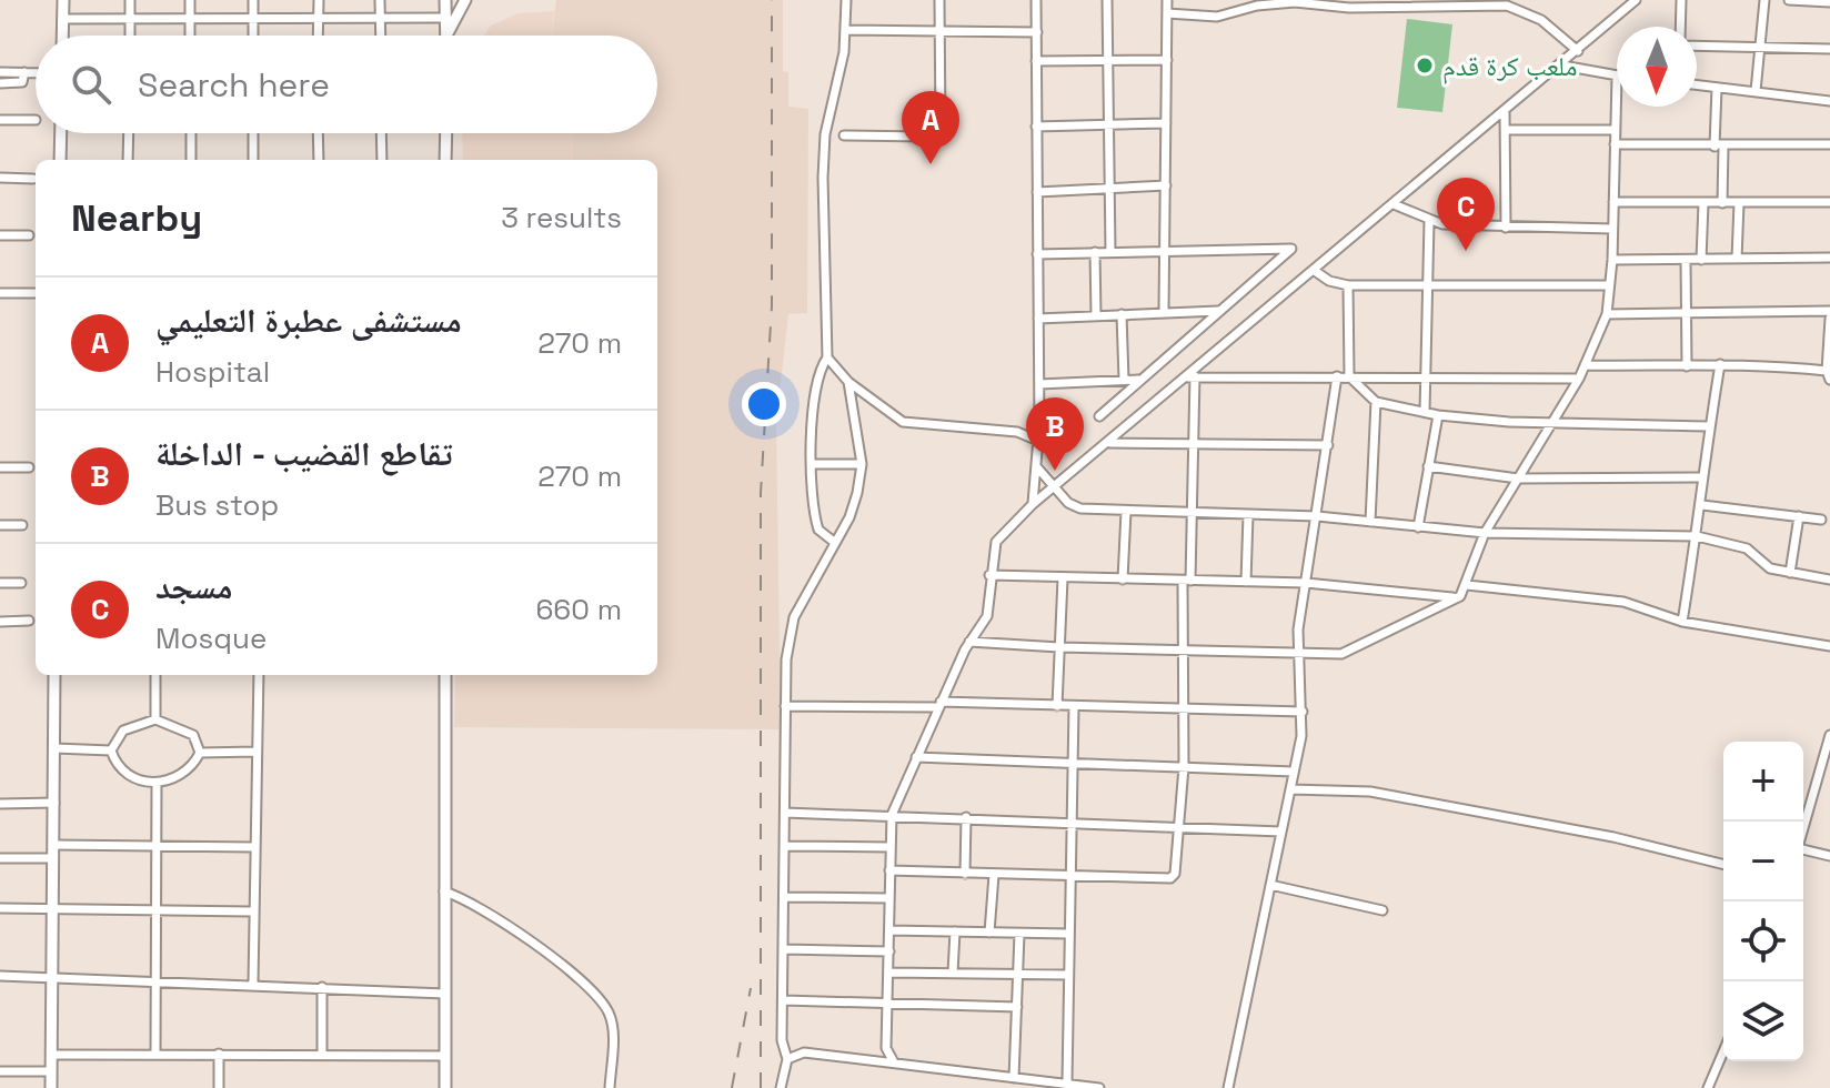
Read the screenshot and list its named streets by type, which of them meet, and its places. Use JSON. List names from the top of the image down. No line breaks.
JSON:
{"places":["ملعب كرة قدم"],"north":"bottom","page":{"search":"Search here","pins":["A","C","B"],"heading":["Nearby","3 results"],"list":[{"mark":"A","name":"مستشفى عطبرة التعليمي","note":"Hospital","value":"270 m"},{"mark":"B","name":"تقاطع القضيب - الداخلة","note":"Bus stop","value":"270 m"},{"mark":"C","name":"مسجد","note":"Mosque","value":"660 m"}],"map_buttons":["+","−"]}}
